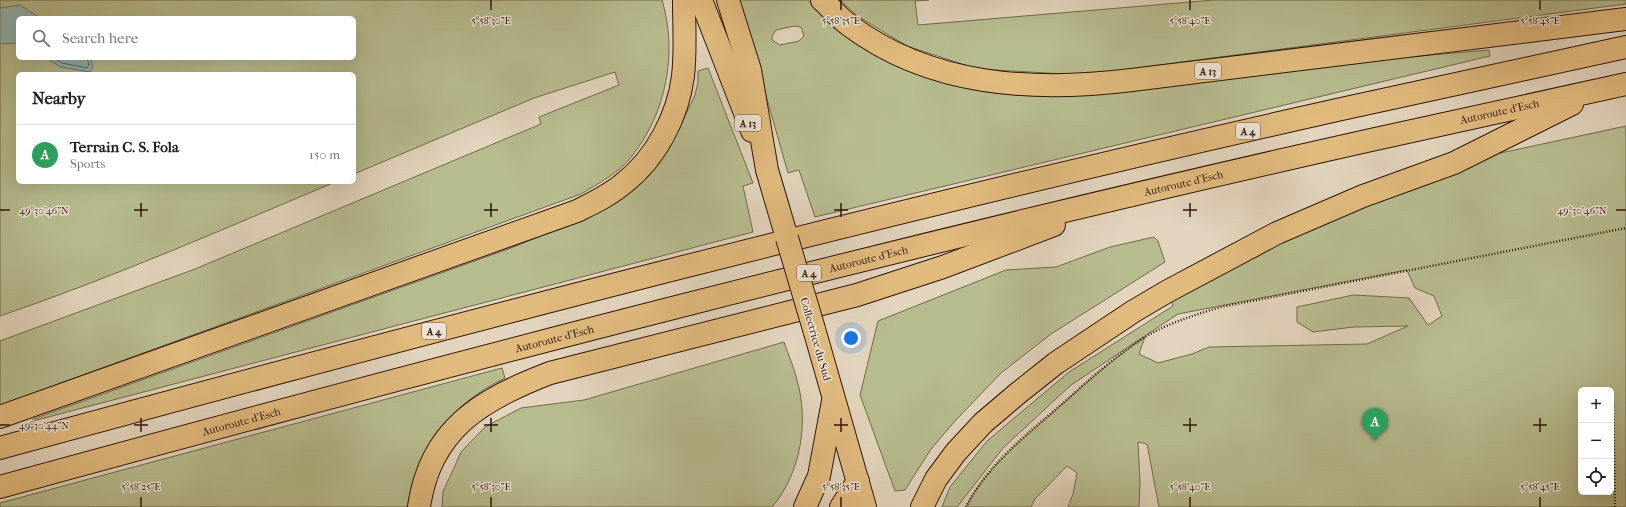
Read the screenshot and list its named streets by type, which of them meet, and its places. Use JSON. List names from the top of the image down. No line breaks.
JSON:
{"streets":{"highway":["A 13","Autoroute d'Esch","A 4","Collectrice du Sud"]},"crossings":[["Autoroute d'Esch","A 4"]],"page":{"search":"Search here","heading":"Nearby","list":[{"mark":"A","name":"Terrain C. S. Fola","note":"Sports","value":"150 m"}],"map_buttons":["+","−"],"pins":"A"},"coordinates":["5°58'30\"E","5°58'35\"E","5°58'40\"E","5°58'45\"E","49°30'46\"N","49°30'44\"N","5°58'25\"E"]}
